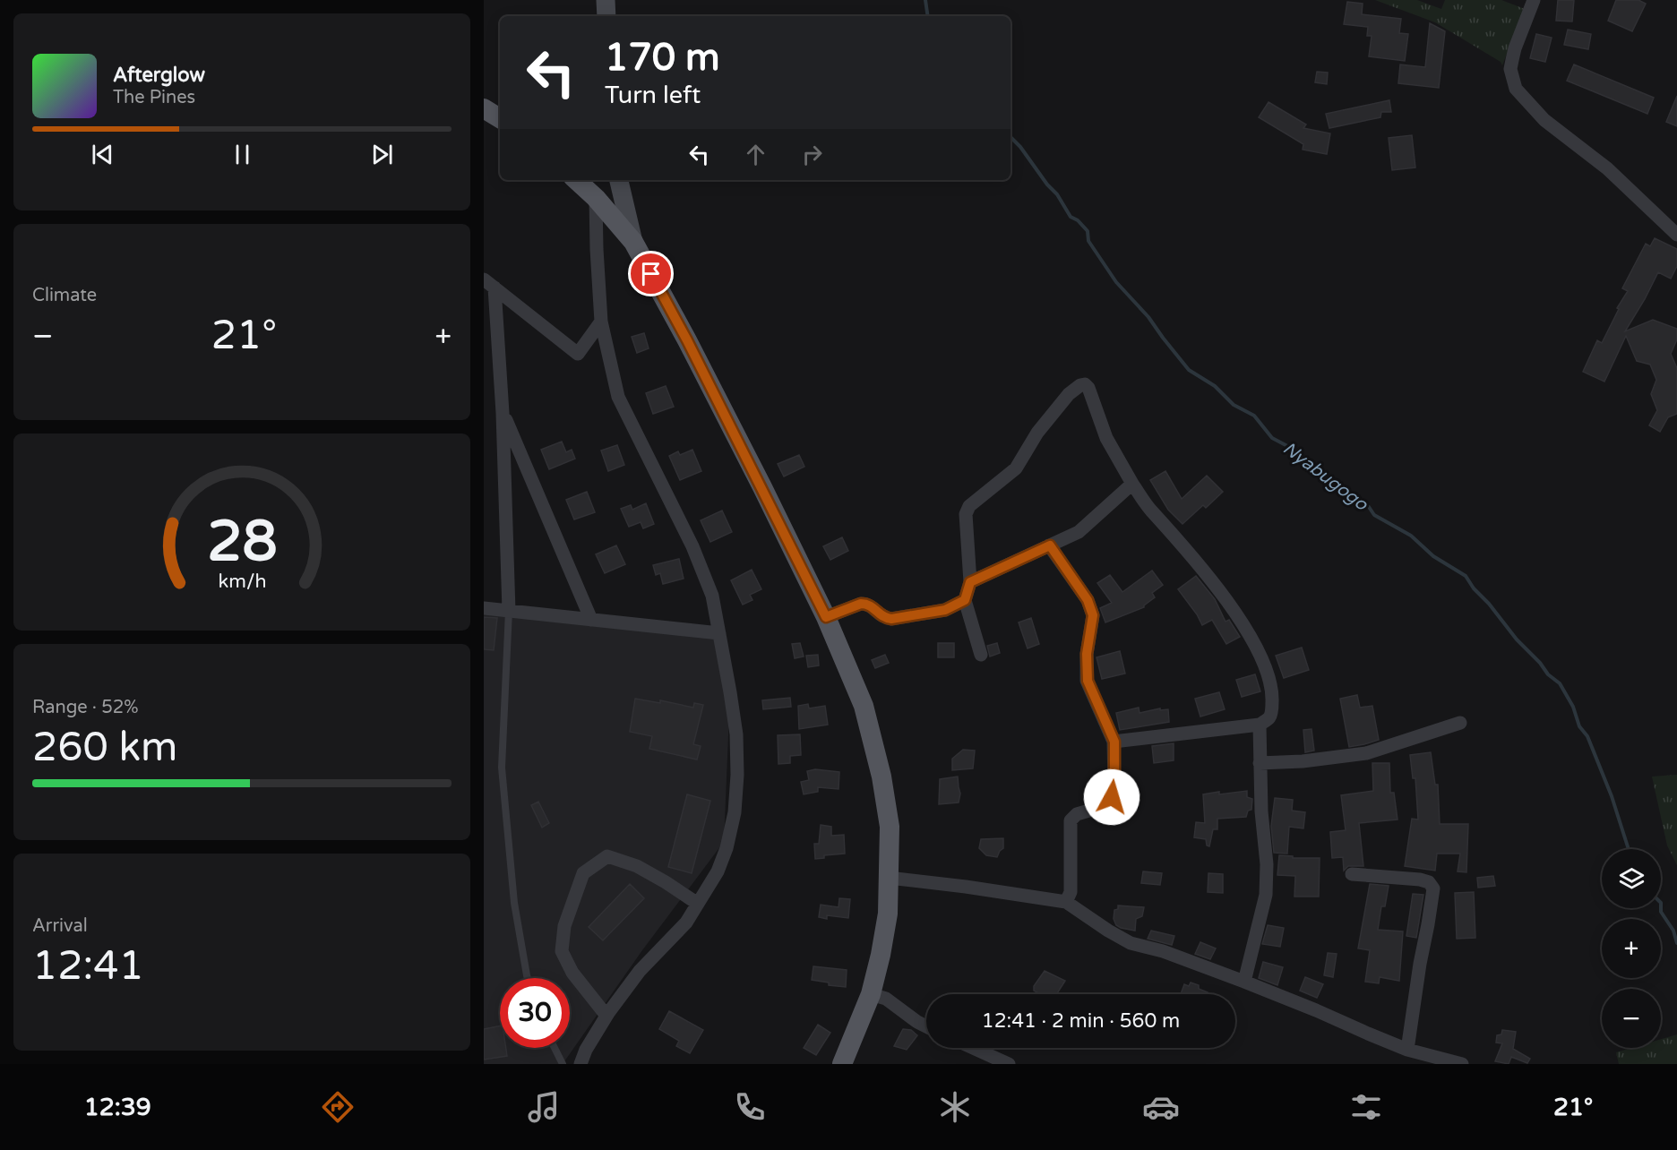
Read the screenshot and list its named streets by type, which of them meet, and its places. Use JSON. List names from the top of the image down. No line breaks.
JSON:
{"water":["Nyabugogo"],"page":{"turn":["170 m","Turn left"],"song":["Afterglow","The Pines"],"tile":["Climate",["Range · 52%","260 km"],["Arrival","12:41"]],"heat":["−","21°","+"],"map_buttons":["+","−"],"limit":"30","trip":"12:41 · 2 min · 560 m","tabs":["12:39","21°"],"gauge":["28","km/h"]}}
